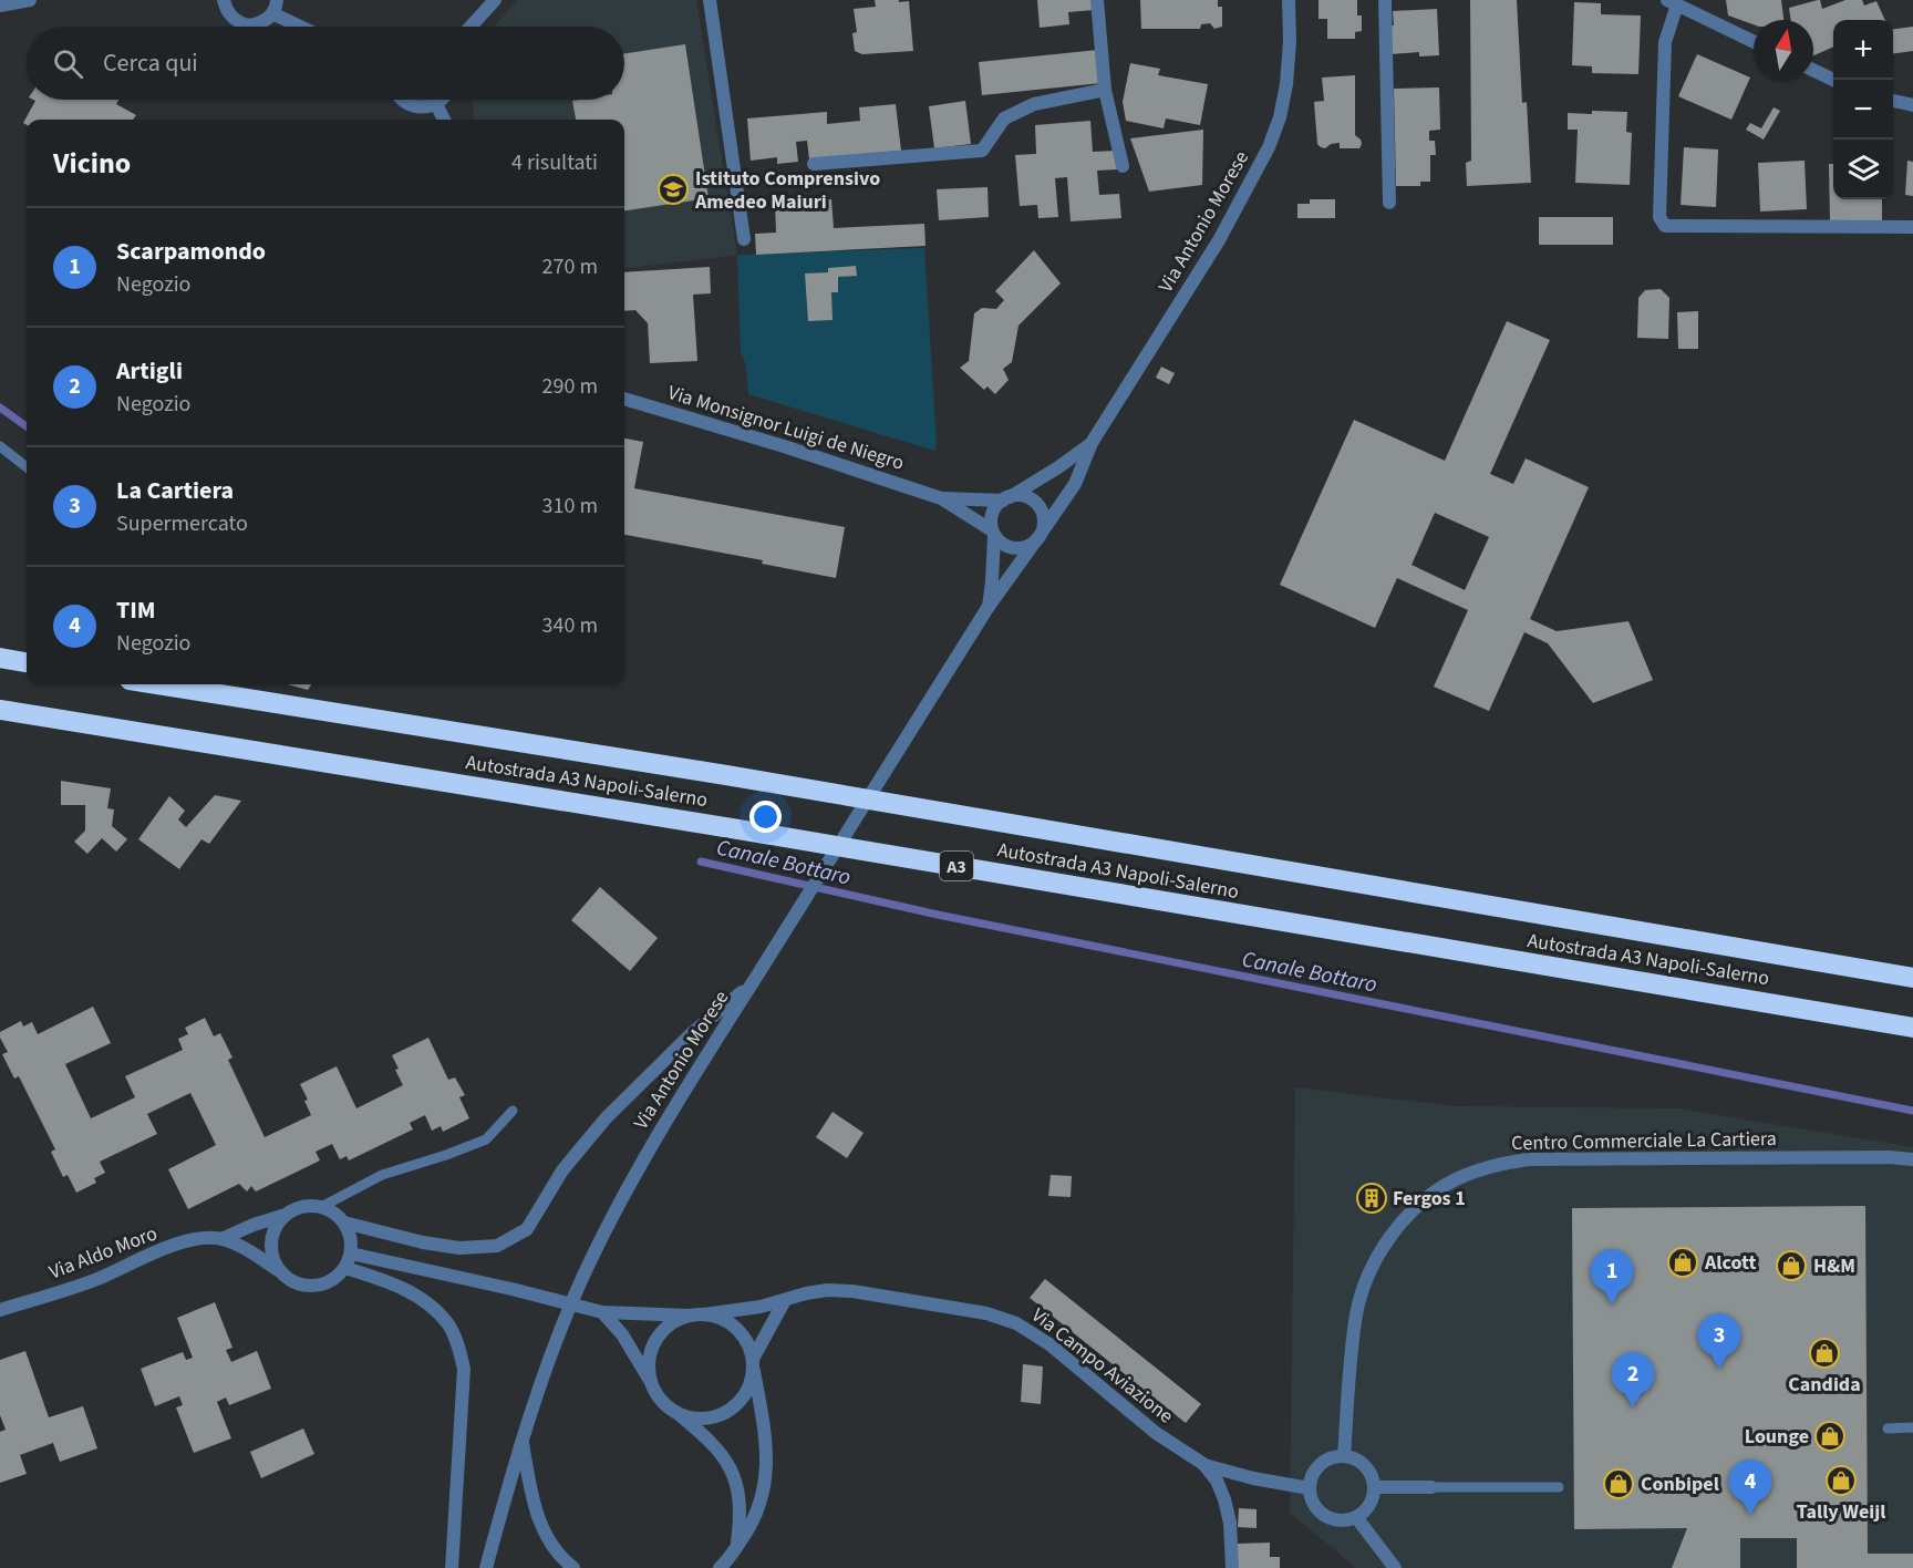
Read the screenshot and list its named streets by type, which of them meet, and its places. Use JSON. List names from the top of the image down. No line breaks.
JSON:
{"streets":{"highway":["Autostrada A3 Napoli-Salerno","A3"],"street":["Via Antonio Morese","Via Monsignor Luigi de Niegro","Centro Commerciale La Cartiera","Via Aldo Moro","Via Campo Aviazione"]},"water":["Canale Bottaro"],"places":{"school or university":["Istituto Comprensivo Amedeo Maiuri"],"building":["Fergos 1"],"shop":["Alcott","H&M","Candida","Lounge","Tally Weijl","Conbipel"]},"north":"top","page":{"map_buttons":["+","−"],"search":"Cerca qui","heading":["Vicino","4 risultati"],"list":[{"mark":"1","name":"Scarpamondo","note":"Negozio","value":"270 m"},{"mark":"2","name":"Artigli","note":"Negozio","value":"290 m"},{"mark":"3","name":"La Cartiera","note":"Supermercato","value":"310 m"},{"mark":"4","name":"TIM","note":"Negozio","value":"340 m"}],"pins":["1","3","2","4"]}}
